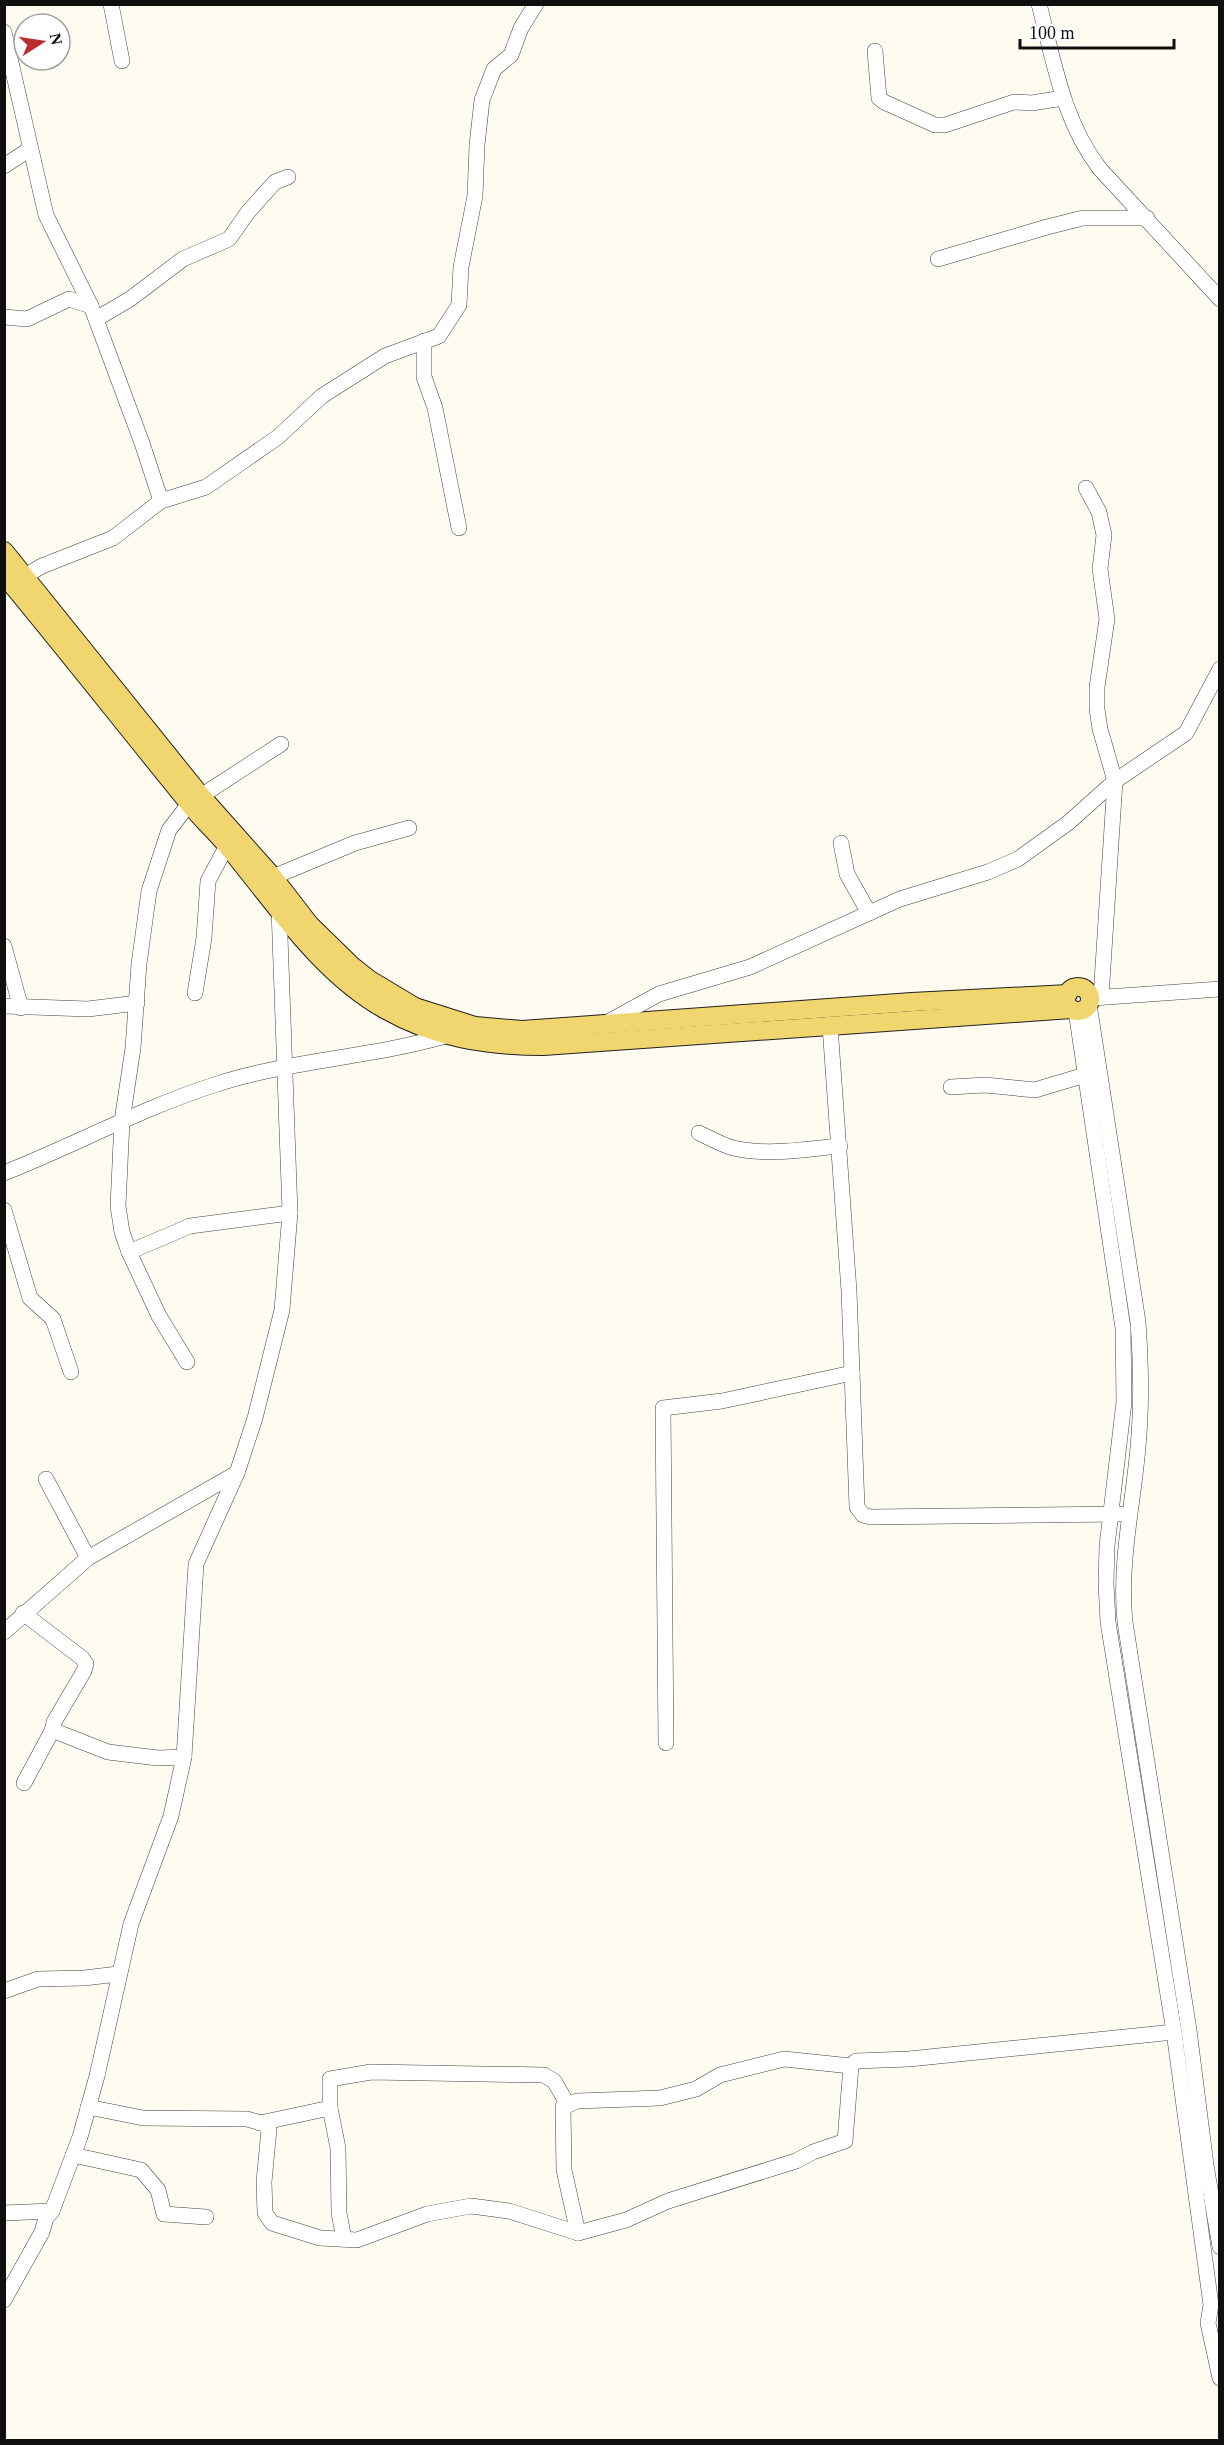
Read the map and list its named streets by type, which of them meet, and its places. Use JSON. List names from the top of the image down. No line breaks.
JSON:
{"scale_bar":"100 m","north":"right"}
